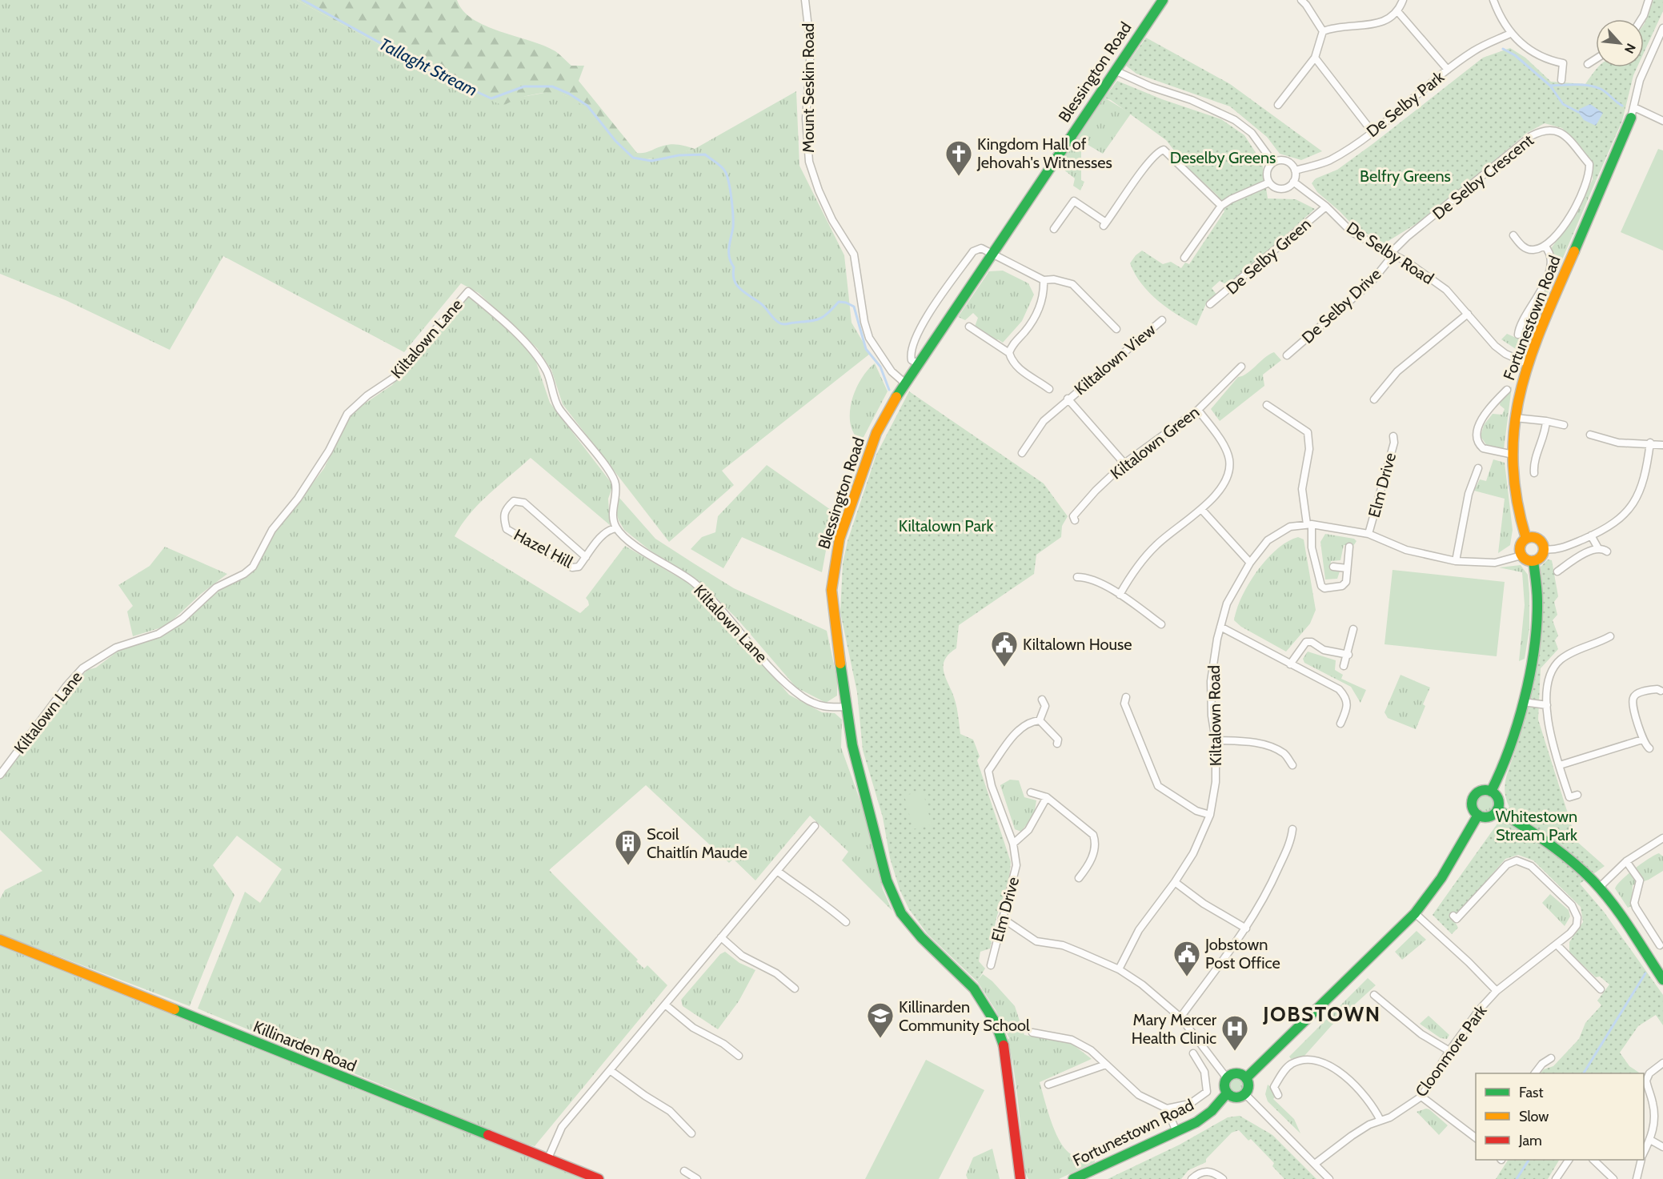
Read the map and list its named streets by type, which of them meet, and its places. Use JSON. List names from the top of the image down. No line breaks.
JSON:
{"streets":{"street":["Blessington Road","Mount Seskin Road","De Selby Park","De Selby Crescent","De Selby Road","De Selby Green","De Selby Drive","Fortunestown Road","Kiltalown Lane","Kiltalown View","Kiltalown Green","Elm Drive","Hazel Hill","Kiltalown Road","Killinarden Road","Cloonmore Park"]},"crossings":[["Blessington Road","Mount Seskin Road"],["Blessington Road","Kiltalown Lane"],["De Selby Park","De Selby Road"],["De Selby Crescent","De Selby Road"],["De Selby Crescent","De Selby Drive"],["De Selby Road","De Selby Green"],["De Selby Road","De Selby Drive"],["De Selby Road","Fortunestown Road"],["Fortunestown Road","Kiltalown Road"],["Kiltalown Lane","Hazel Hill"],["Kiltalown View","Kiltalown Green"],["Elm Drive","Kiltalown Road"]],"districts":["JOBSTOWN"],"water":["Tallaght Stream"],"parks":["Deselby Greens","Belfry Greens","Kiltalown Park","Whitestown Stream Park"],"places":{"church":["Kingdom Hall of Jehovah's Witnesses"],"public building":["Kiltalown House","Jobstown Post Office"],"building":["Scoil Chaitlín Maude"],"school or university":["Killinarden Community School"],"hospital":["Mary Mercer Health Clinic"]},"legend":["Fast","Slow","Jam"],"north":"bottom right"}
